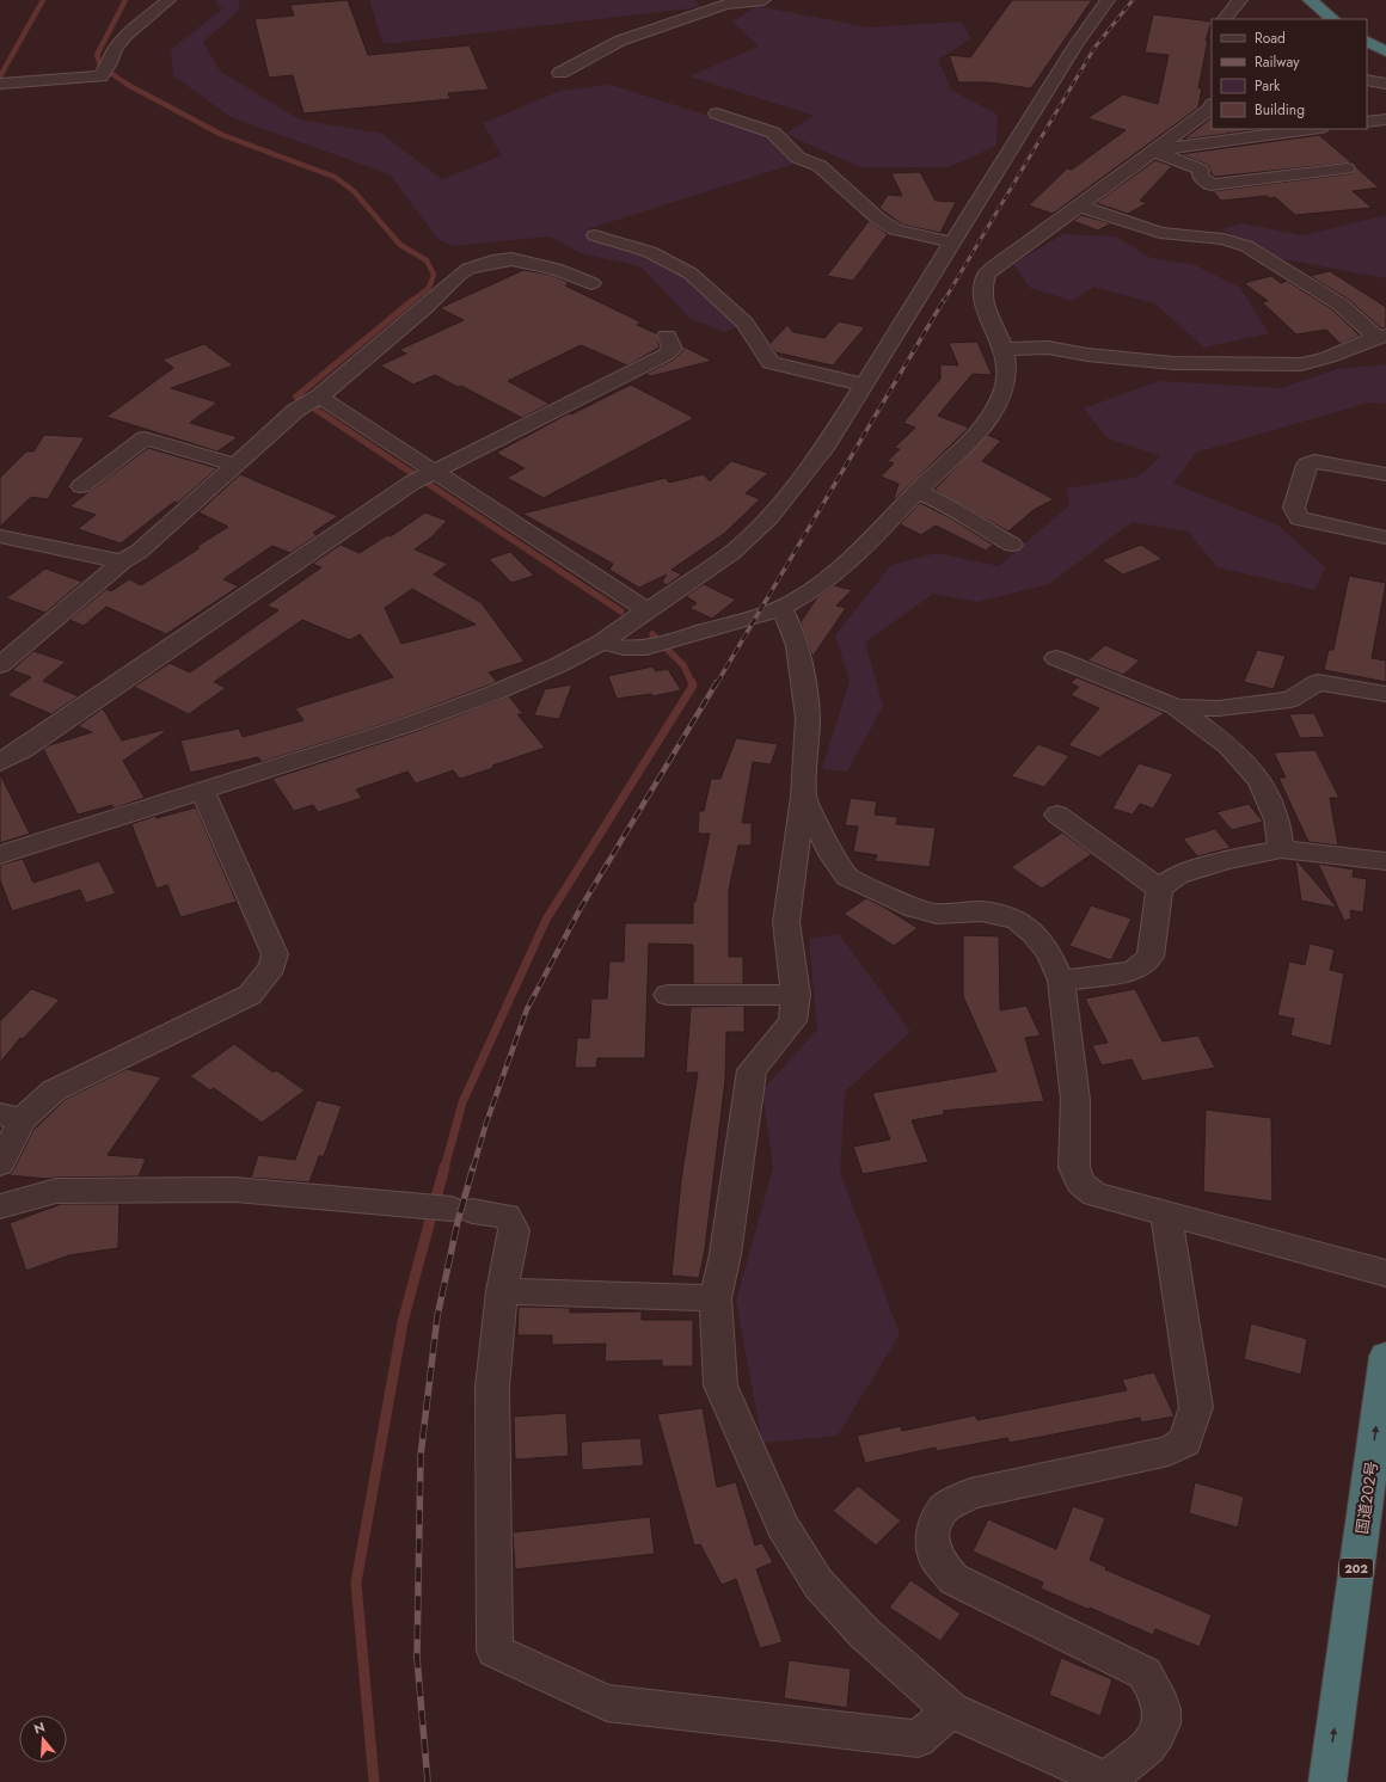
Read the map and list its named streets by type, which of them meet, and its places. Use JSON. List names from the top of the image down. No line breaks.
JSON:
{"streets":{"highway":["国道202号","202"]},"one_way":["国道202号"],"legend":["Road","Railway","Park","Building"],"north":"top"}
